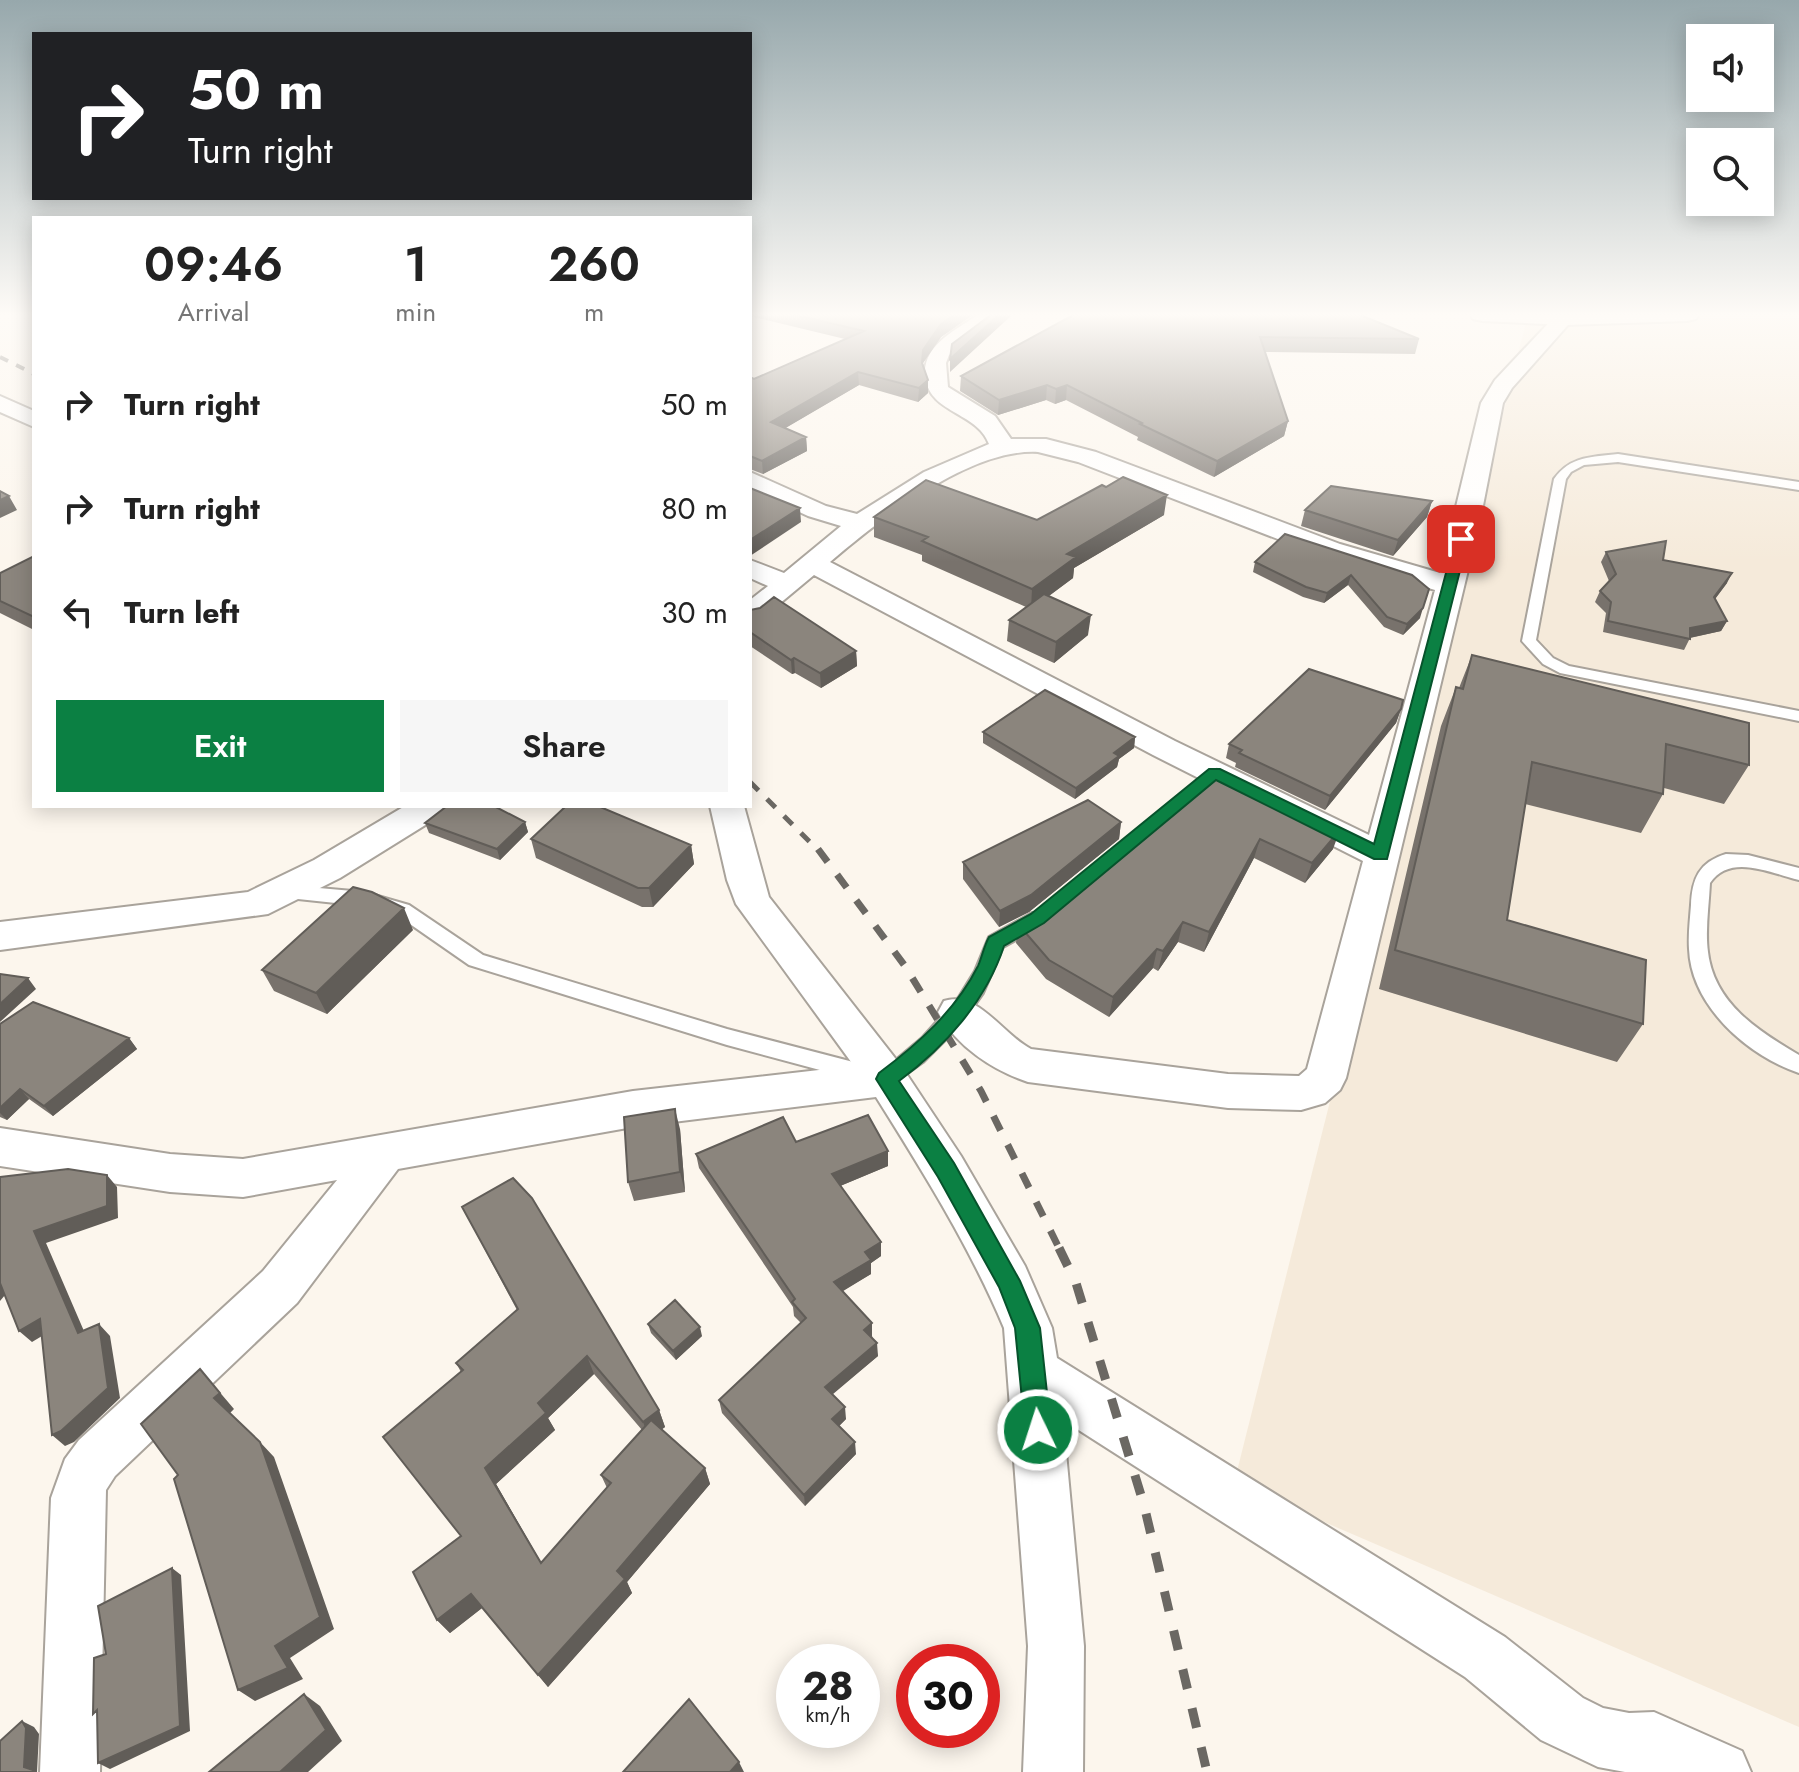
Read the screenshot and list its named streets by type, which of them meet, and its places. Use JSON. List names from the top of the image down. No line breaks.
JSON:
{"page":{"turn":["50 m","Turn right"],"eta":["09:46","Arrival","1","min","260","m"],"list":[{"name":"Turn right","value":"50 m"},{"name":"Turn right","value":"80 m"},{"name":"Turn left","value":"30 m"}],"buttons":["Exit","Share"],"speed":"28 km/h","limit":"30"}}
